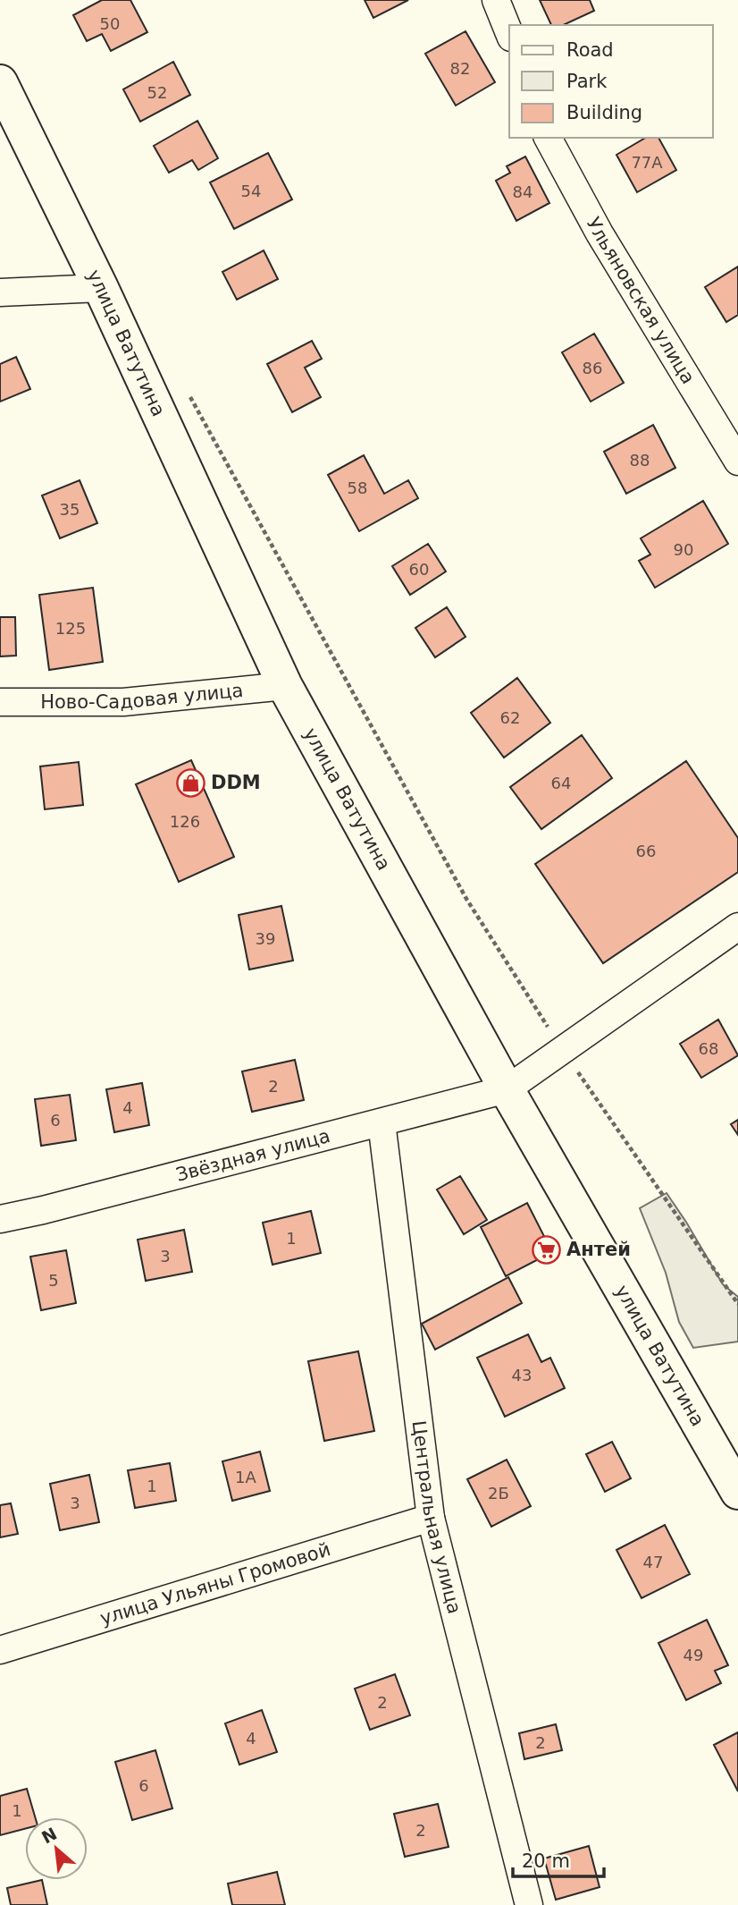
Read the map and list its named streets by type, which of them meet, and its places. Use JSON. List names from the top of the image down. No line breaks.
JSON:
{"streets":{"main road":["улица Ватутина"],"street":["Ульяновская улица","Ново-Садовая улица","Звёздная улица","Центральная улица","улица Ульяны Громовой"]},"crossings":[["улица Ватутина","Ново-Садовая улица"],["улица Ватутина","Звёздная улица"],["Звёздная улица","Центральная улица"],["Центральная улица","улица Ульяны Громовой"]],"places":{"shop":["DDM"],"supermarket":["Антей"]},"house_numbers":["50","82","52","77А","54","84","86","88","58","35","90","60","125","62","64","126","66","39","68","2","4","6","1","3","5","43","1А","1","2Б","3","47","49","2","4","2","6","1","2"],"legend":["Road","Park","Building"],"scale_bar":"20 m","north":"top left"}
